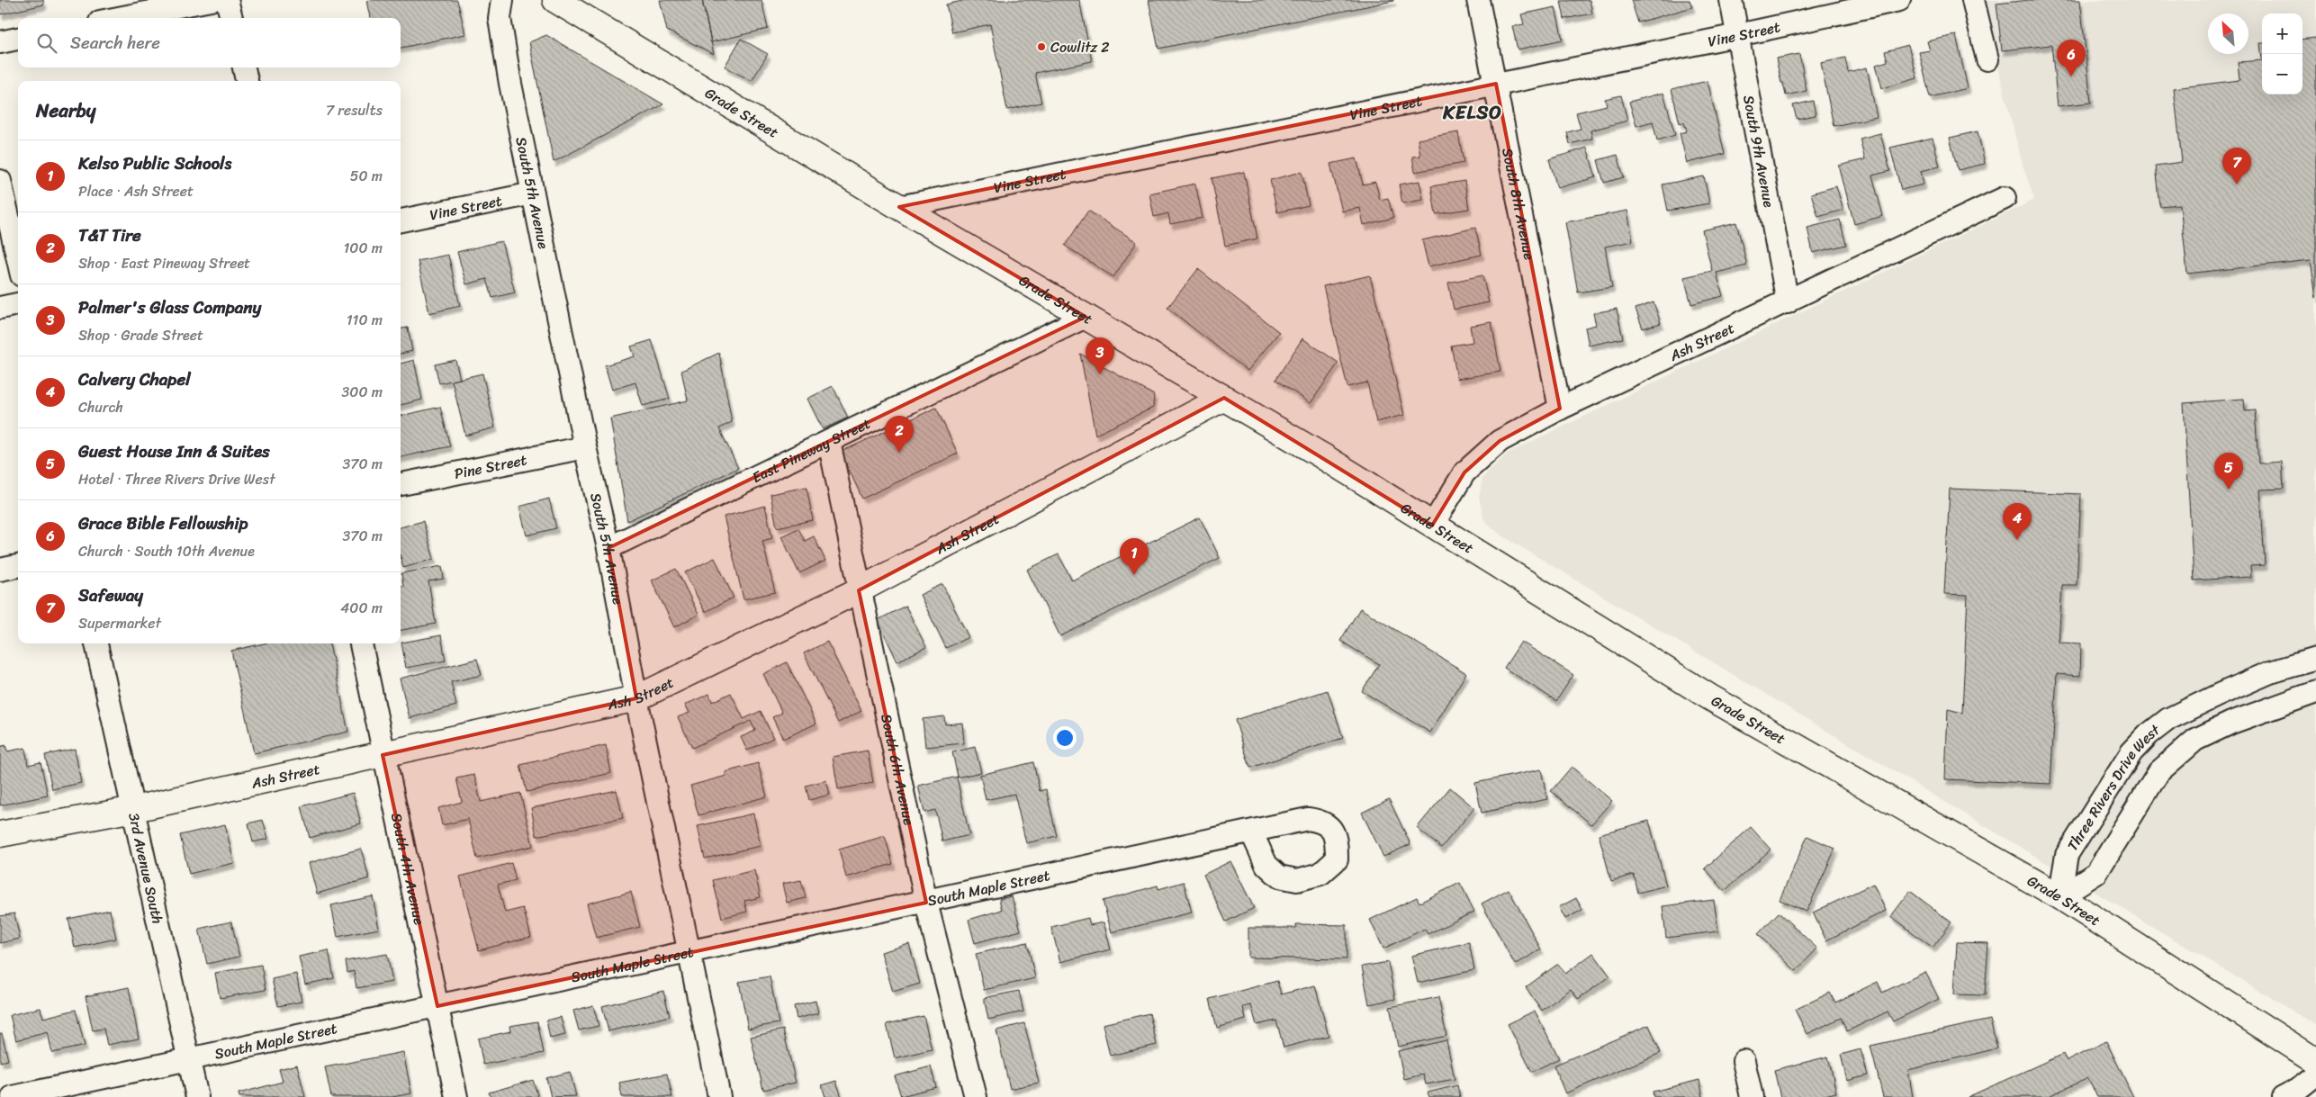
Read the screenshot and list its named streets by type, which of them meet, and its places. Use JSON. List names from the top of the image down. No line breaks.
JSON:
{"streets":{"main road":["Grade Street","Ash Street"],"street":["Vine Street","South 9th Avenue","South 5th Avenue","South 8th Avenue","East Pineway Street","Pine Street","South 6th Avenue","Three Rivers Drive West","3rd Avenue South","South 4th Avenue","South Maple Street"]},"crossings":[["Vine Street","Grade Street"],["Vine Street","South 9th Avenue"],["Vine Street","South 5th Avenue"],["Vine Street","South 8th Avenue"],["Grade Street","Ash Street"],["Grade Street","East Pineway Street"],["Grade Street","Three Rivers Drive West"],["South 9th Avenue","Ash Street"],["South 5th Avenue","Ash Street"],["South 5th Avenue","East Pineway Street"],["South 5th Avenue","Pine Street"],["South 5th Avenue","South Maple Street"],["South 8th Avenue","Ash Street"],["Ash Street","South 6th Avenue"],["Ash Street","3rd Avenue South"],["Ash Street","South 4th Avenue"],["East Pineway Street","South 6th Avenue"],["South 6th Avenue","South Maple Street"],["3rd Avenue South","South Maple Street"],["South 4th Avenue","South Maple Street"]],"districts":["KELSO"],"places":["Cowlitz 2"],"north":"top left","page":{"map_buttons":["+","−"],"search":"Search here","pins":["6","7","3","2","5","4","1"],"heading":["Nearby","7 results"],"list":[{"mark":"1","name":"Kelso Public Schools","note":"Place · Ash Street","value":"50 m"},{"mark":"2","name":"T&T Tire","note":"Shop · East Pineway Street","value":"100 m"},{"mark":"3","name":"Palmer's Glass Company","note":"Shop · Grade Street","value":"110 m"},{"mark":"4","name":"Calvery Chapel","note":"Church","value":"300 m"},{"mark":"5","name":"Guest House Inn & Suites","note":"Hotel · Three Rivers Drive West","value":"370 m"},{"mark":"6","name":"Grace Bible Fellowship","note":"Church · South 10th Avenue","value":"370 m"},{"mark":"7","name":"Safeway","note":"Supermarket","value":"400 m"}]}}
